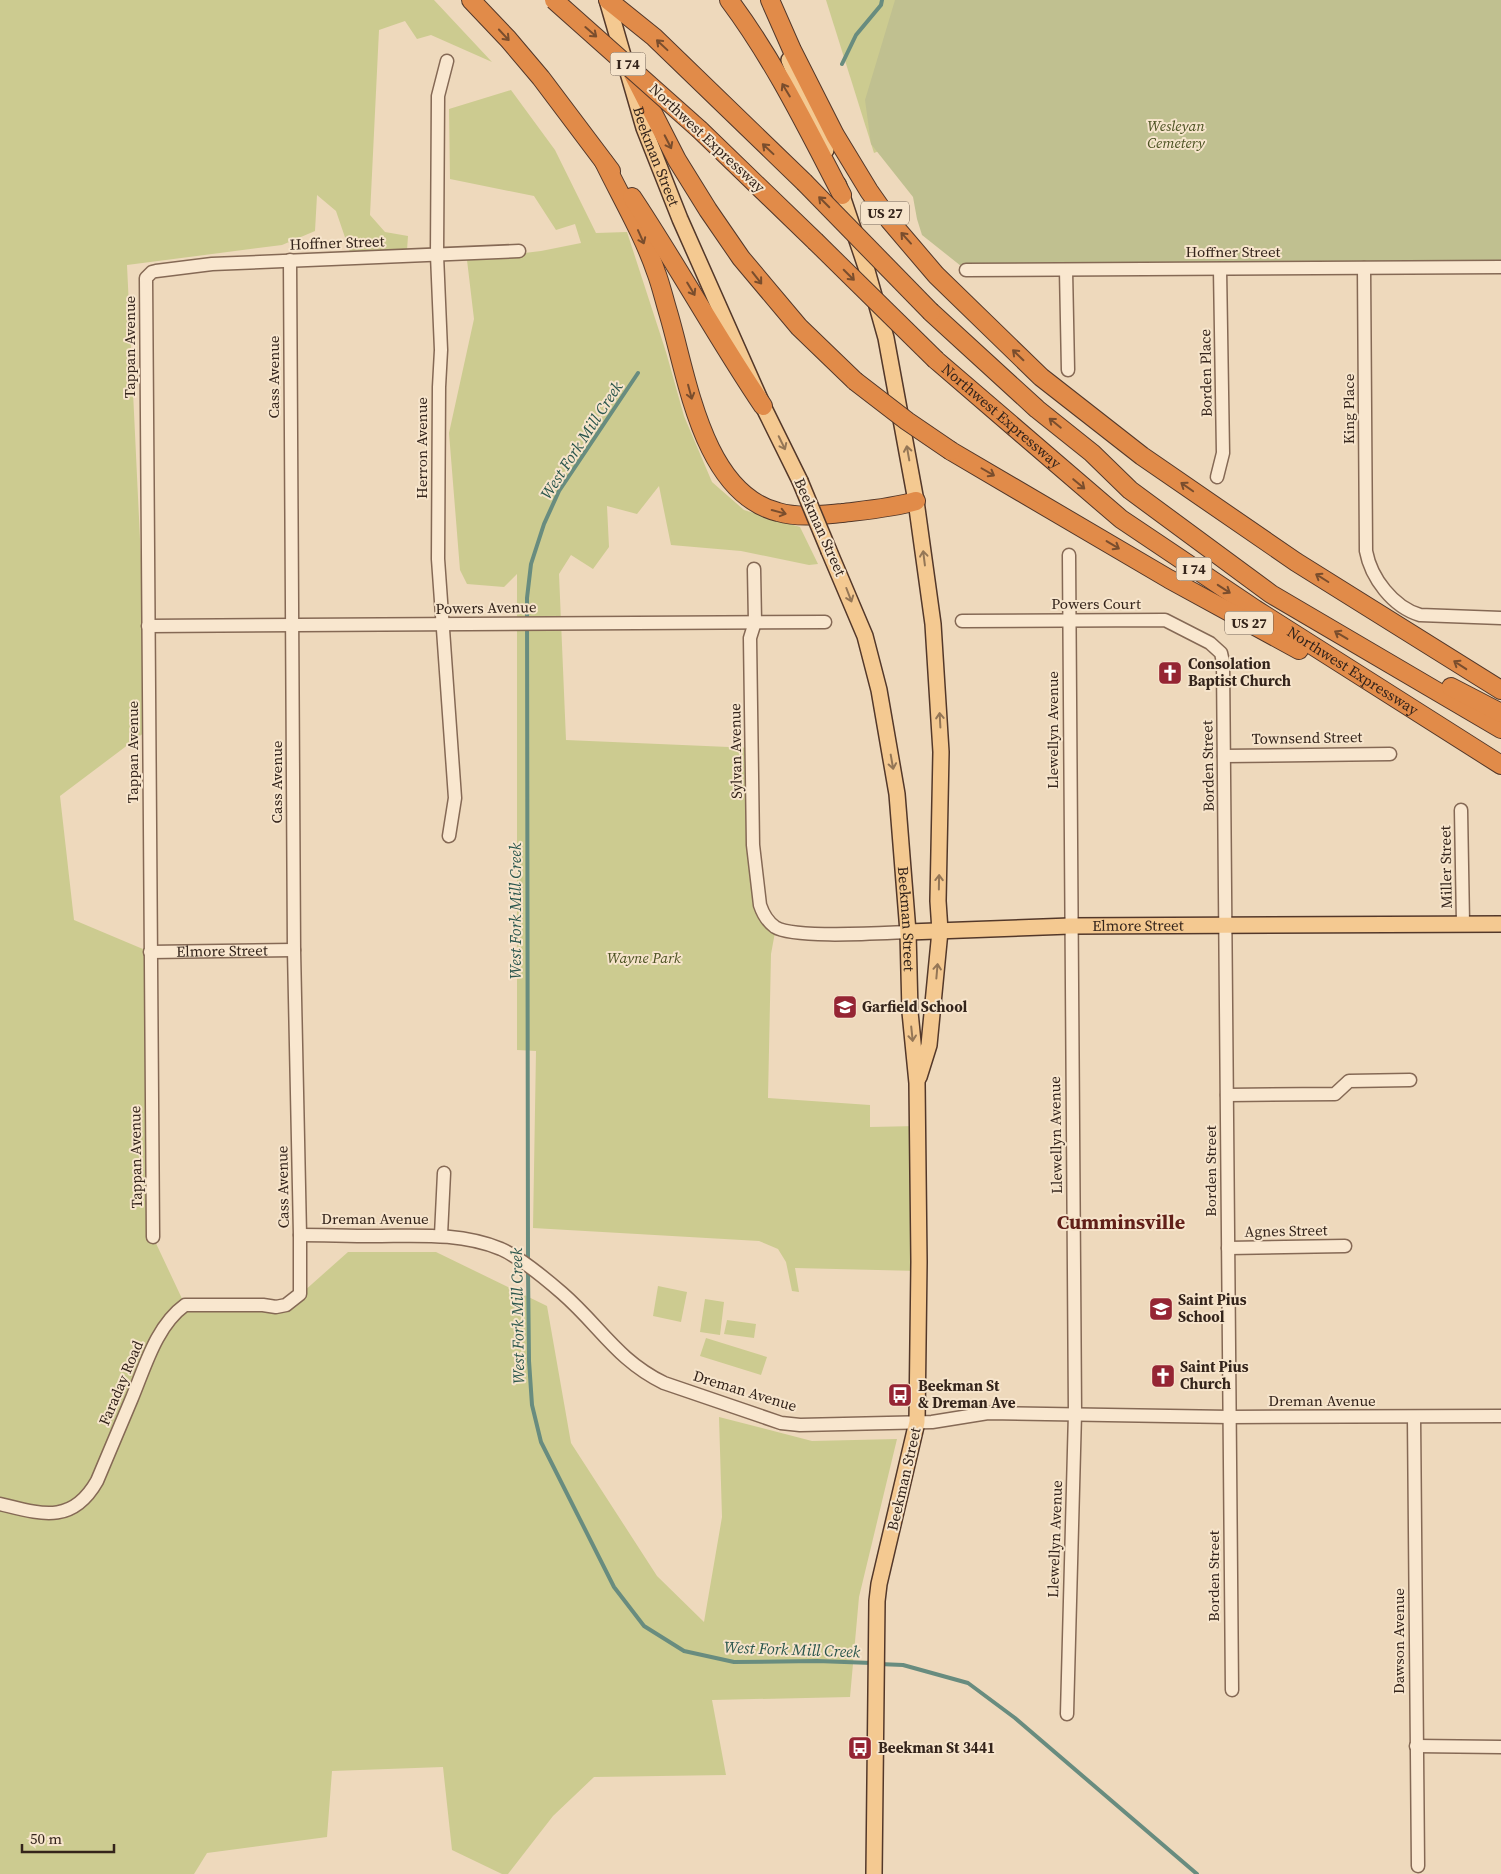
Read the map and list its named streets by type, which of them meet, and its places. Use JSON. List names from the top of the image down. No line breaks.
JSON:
{"streets":{"highway":["I 74","Northwest Expressway","US 27"],"main road":["Beekman Street","Elmore Street"],"street":["Hoffner Street","Tappan Avenue","Borden Place","Cass Avenue","King Place","Herron Avenue","Powers Court","Powers Avenue","Llewellyn Avenue","Townsend Street","Sylvan Avenue","Borden Street","Miller Street","Dreman Avenue","Agnes Street","Faraday Road","Dawson Avenue"]},"crossings":[["Northwest Expressway","Beekman Street"],["Northwest Expressway","US 27"],["Beekman Street","US 27"],["Beekman Street","Elmore Street"],["Beekman Street","Dreman Avenue"],["Hoffner Street","Tappan Avenue"],["Hoffner Street","Borden Place"],["Hoffner Street","Cass Avenue"],["Hoffner Street","King Place"],["Hoffner Street","Herron Avenue"],["Tappan Avenue","Powers Avenue"],["Tappan Avenue","Elmore Street"],["Cass Avenue","Powers Avenue"],["Cass Avenue","Elmore Street"],["Cass Avenue","Dreman Avenue"],["Cass Avenue","Faraday Road"],["Herron Avenue","Powers Avenue"],["Powers Court","Llewellyn Avenue"],["Powers Court","Borden Street"],["Powers Avenue","Sylvan Avenue"],["Llewellyn Avenue","Elmore Street"],["Llewellyn Avenue","Dreman Avenue"],["Townsend Street","Borden Street"],["Sylvan Avenue","Elmore Street"],["Borden Street","Elmore Street"],["Borden Street","Dreman Avenue"],["Borden Street","Agnes Street"],["Miller Street","Elmore Street"],["Dreman Avenue","Dawson Avenue"]],"districts":["Cumminsville"],"water":["West Fork Mill Creek"],"parks":["Wesleyan Cemetery","Wayne Park"],"places":{"church":["Consolation Baptist Church","Saint Pius Church"],"school or university":["Garfield School","Saint Pius School"],"bus stop":["Beekman St & Dreman Ave","Beekman St 3441"]},"scale_bar":"50 m"}
